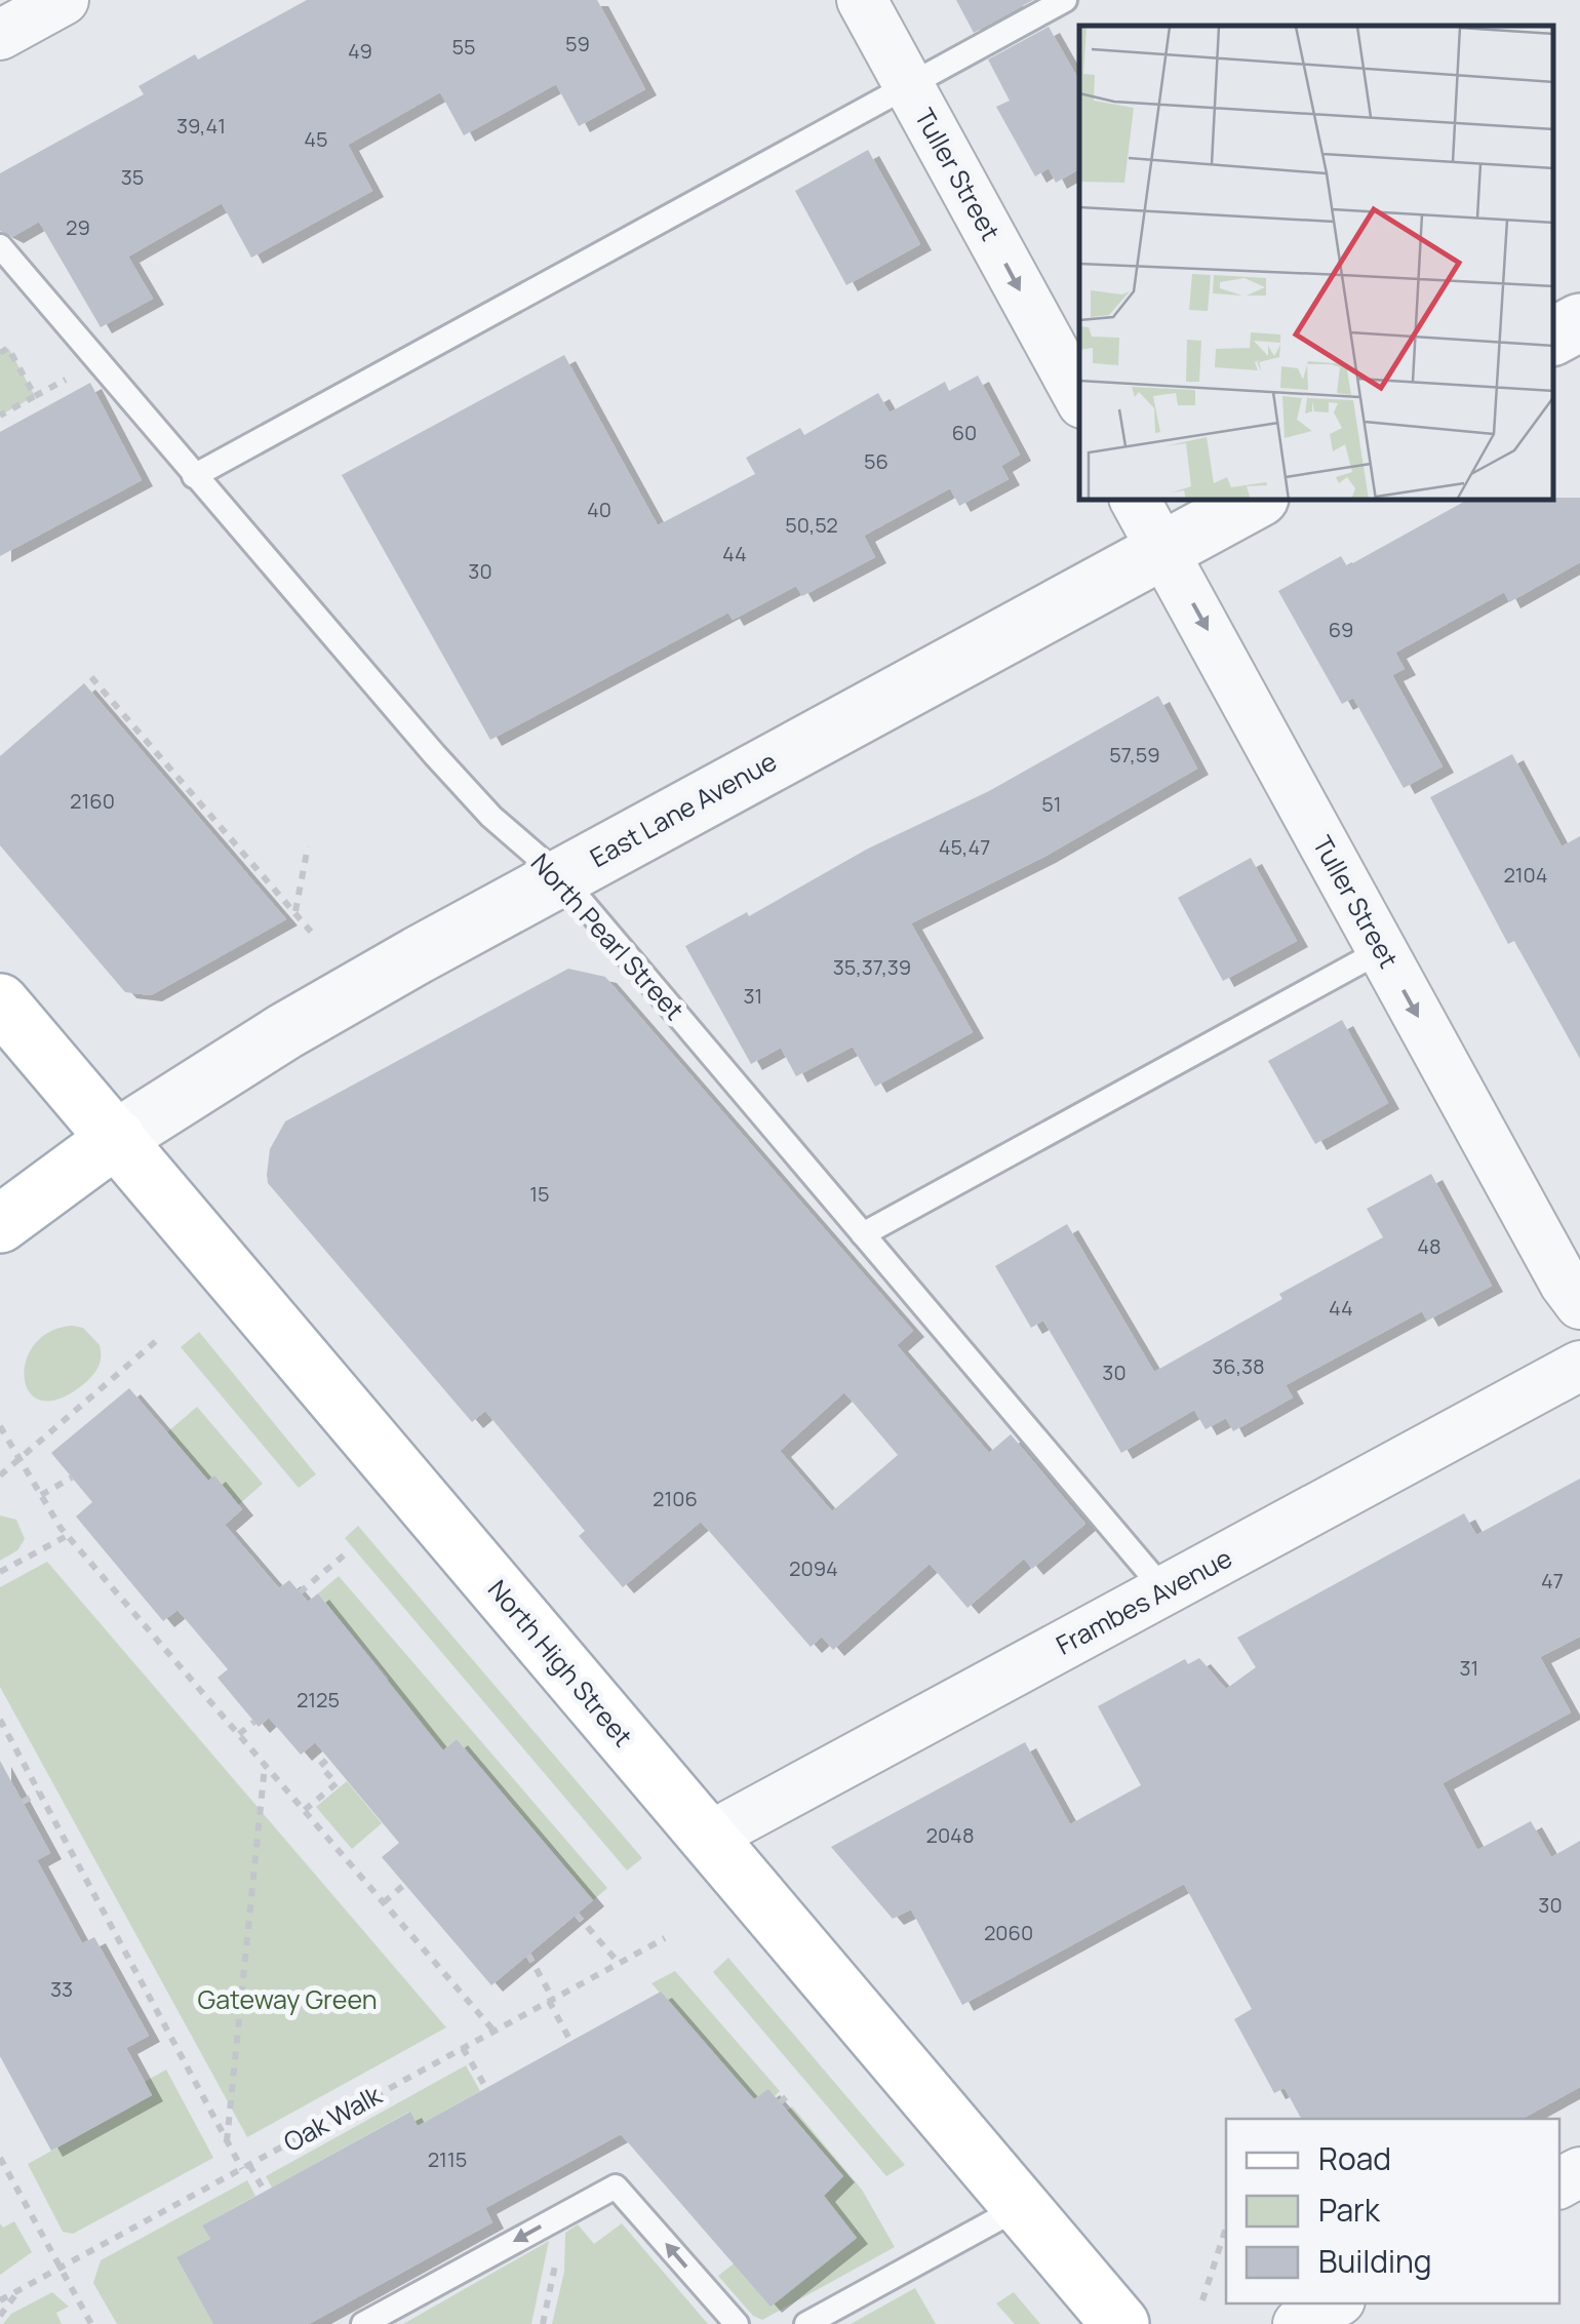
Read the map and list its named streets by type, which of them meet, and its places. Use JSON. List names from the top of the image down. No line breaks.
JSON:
{"streets":{"main road":["North High Street"],"street":["Tuller Street","East Lane Avenue","Frambes Avenue"],"lane":["North Pearl Street"],"path":["Oak Walk"]},"crossings":[["Tuller Street","East Lane Avenue"],["East Lane Avenue","North Pearl Street"],["East Lane Avenue","North High Street"],["North Pearl Street","Frambes Avenue"],["Frambes Avenue","North High Street"]],"one_way":["Tuller Street"],"parks":["Gateway Green"],"house_numbers":["59","55","49","39,41","45","35","29","60","56","40","50,52","44","30","69","57,59","2160","51","45,47","2104","35,37,39","31","15","48","44","36,38","30","2106","2094","47","31","2125","2048","30","2060","33","2115"],"legend":["Road","Park","Building"]}
